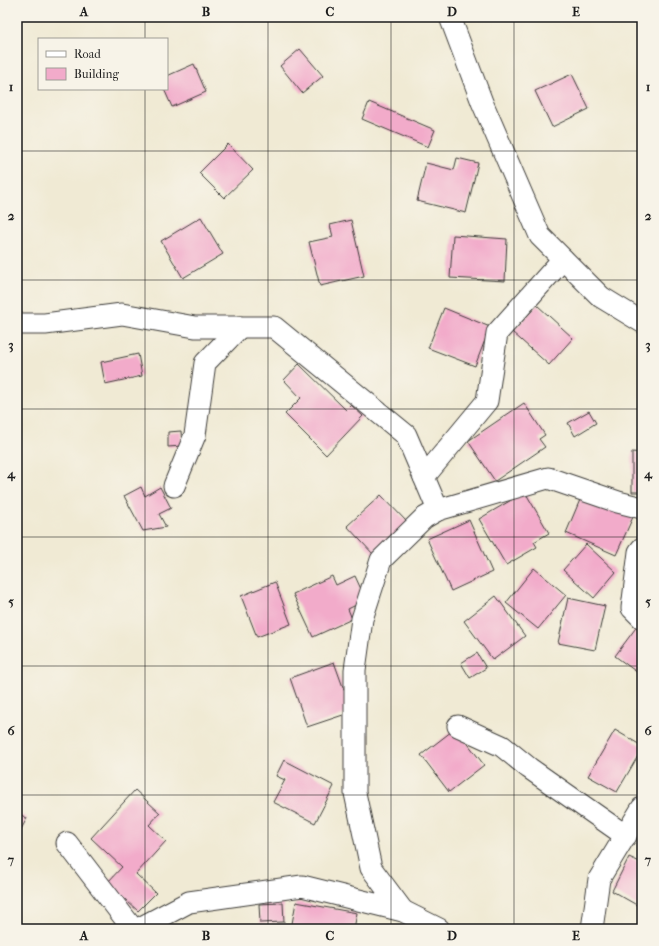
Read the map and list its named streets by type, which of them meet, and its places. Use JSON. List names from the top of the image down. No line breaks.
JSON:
{"legend":["Road","Building"],"grid":{"columns":["A","B","C","D","E"],"rows":["1","2","3","4","5","6","7"]}}
